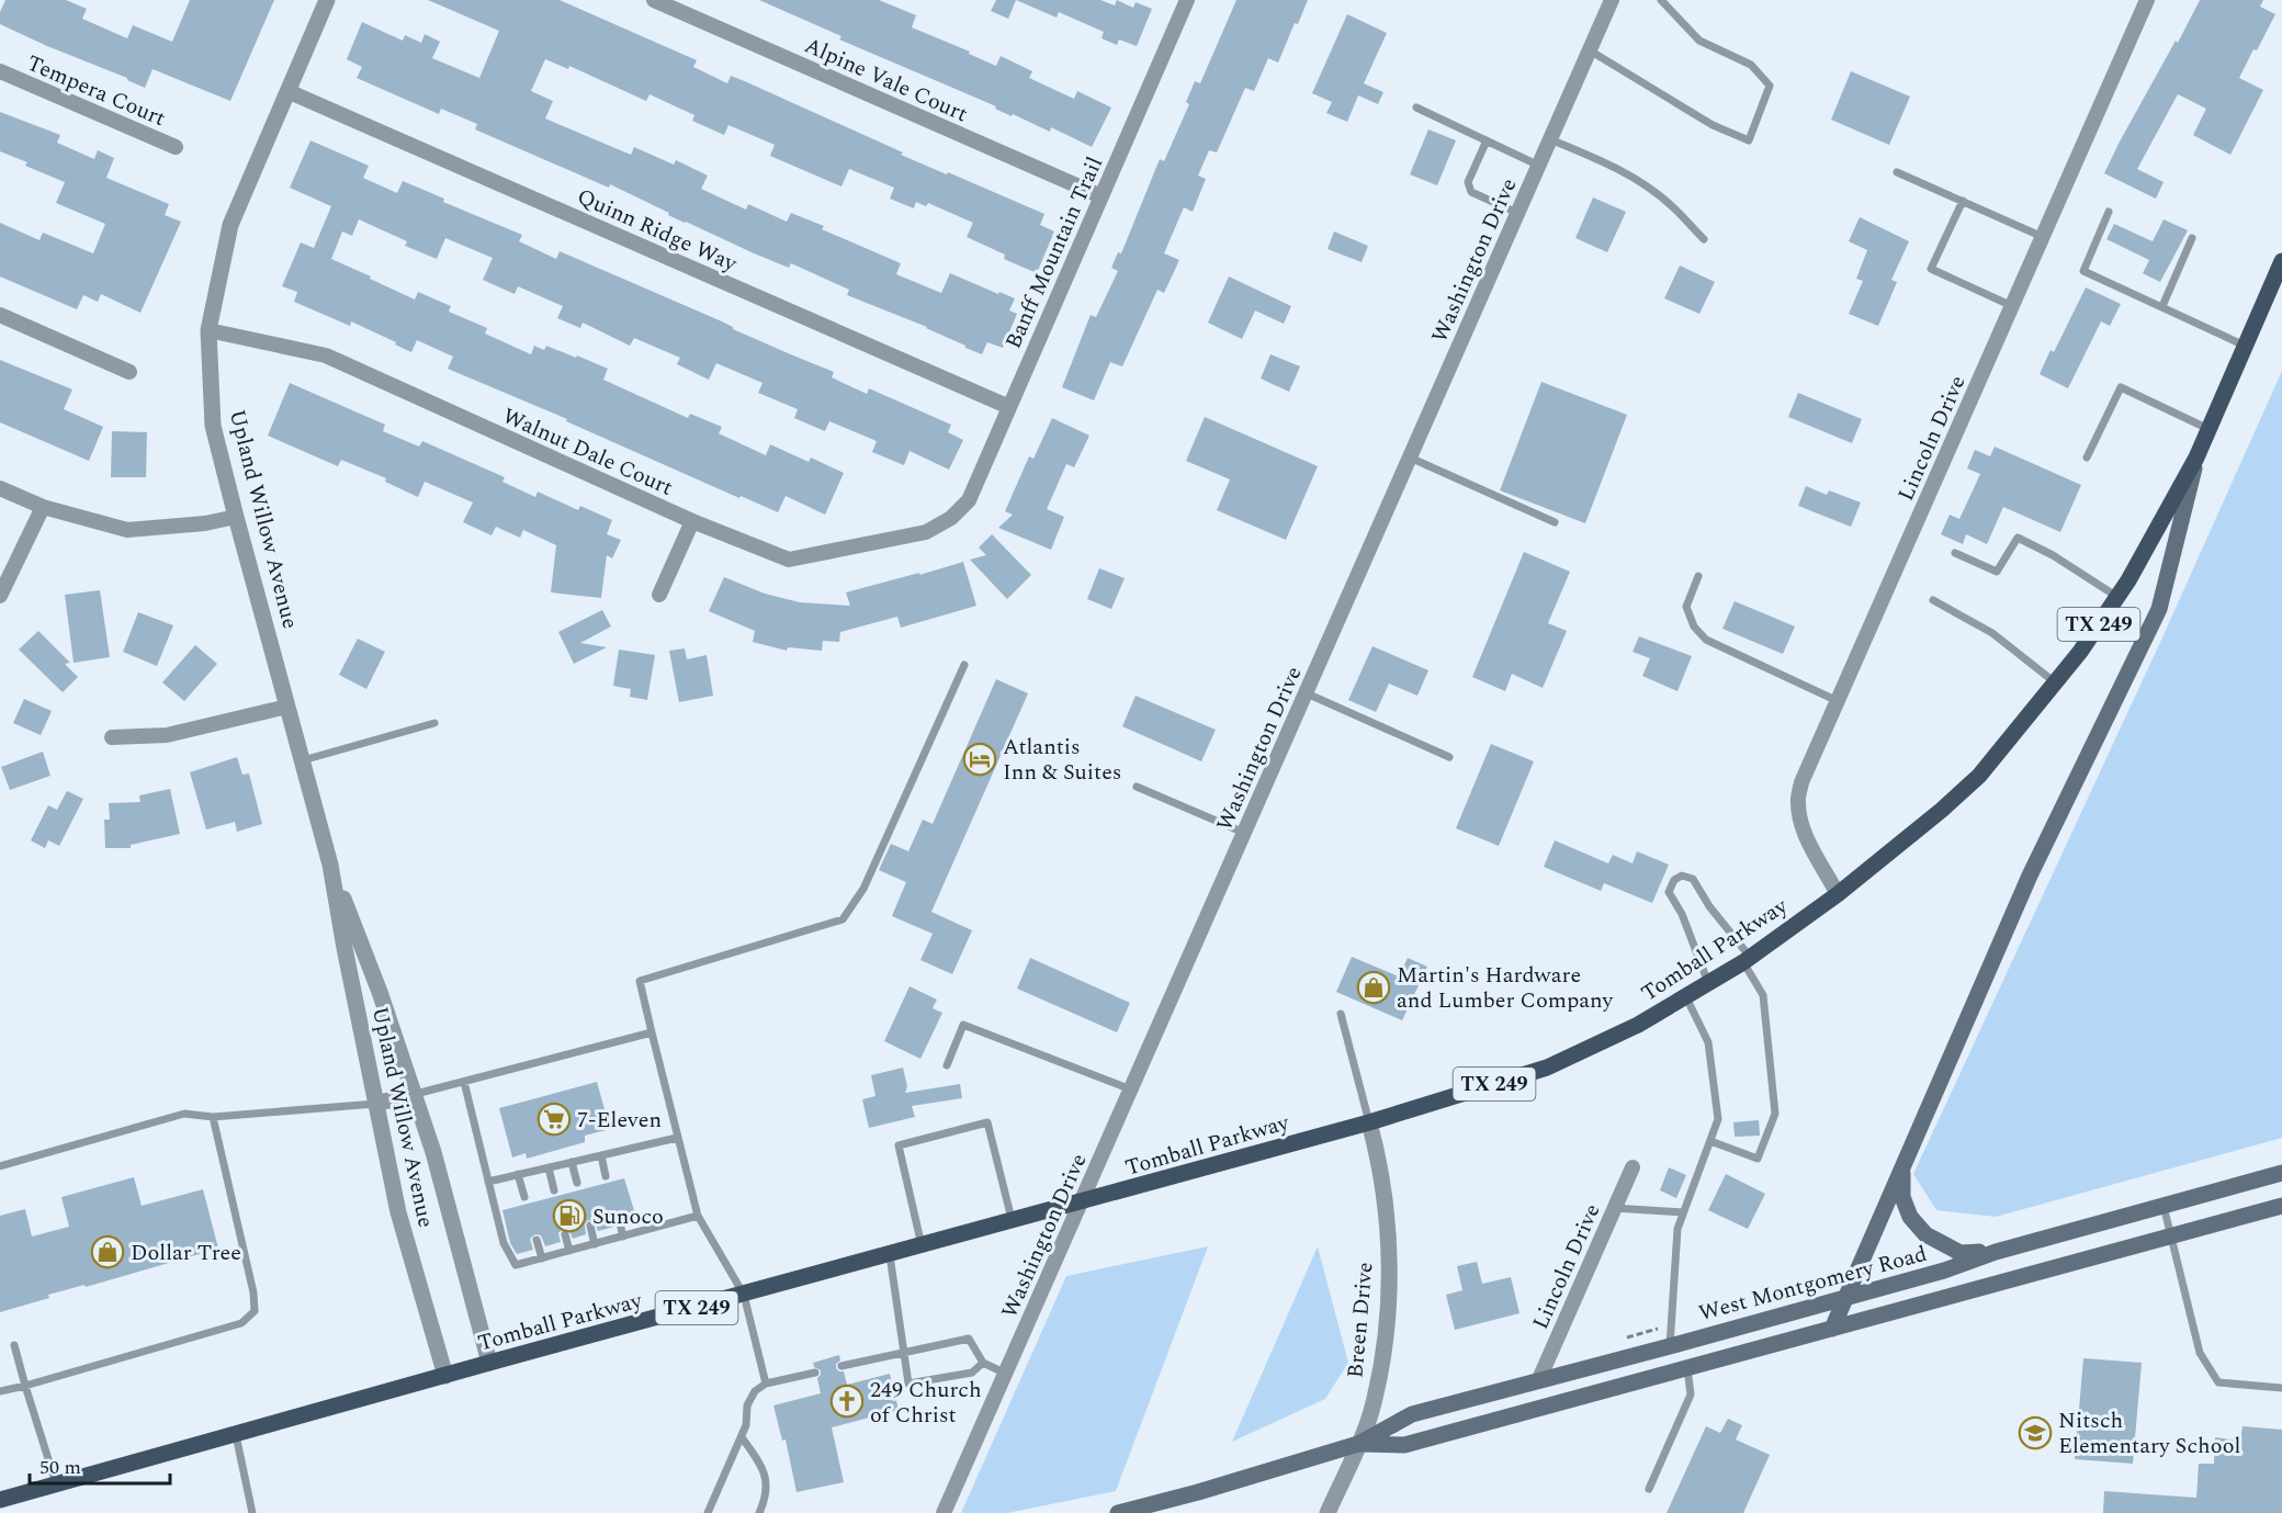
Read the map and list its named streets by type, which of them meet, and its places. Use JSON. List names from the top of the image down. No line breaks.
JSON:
{"streets":{"main road":["TX 249","Tomball Parkway","West Montgomery Road"],"street":["Alpine Vale Court","Tempera Court","Quinn Ridge Way","Banff Mountain Trail","Washington Drive","Lincoln Drive","Walnut Dale Court","Upland Willow Avenue","Breen Drive"]},"crossings":[["Alpine Vale Court","Banff Mountain Trail"],["Quinn Ridge Way","Banff Mountain Trail"],["Quinn Ridge Way","Upland Willow Avenue"],["Banff Mountain Trail","Walnut Dale Court"],["Washington Drive","Tomball Parkway"],["Lincoln Drive","Tomball Parkway"],["Lincoln Drive","West Montgomery Road"],["Walnut Dale Court","Upland Willow Avenue"],["Upland Willow Avenue","Tomball Parkway"],["TX 249","Tomball Parkway"],["Tomball Parkway","Breen Drive"],["West Montgomery Road","Breen Drive"]],"places":{"hotel":["Atlantis Inn & Suites"],"shop":["Martin's Hardware and Lumber Company","Dollar Tree"],"supermarket":["7-Eleven"],"fuel station":["Sunoco"],"church":["249 Church of Christ"],"school or university":["Nitsch Elementary School"]},"scale_bar":"50 m"}
